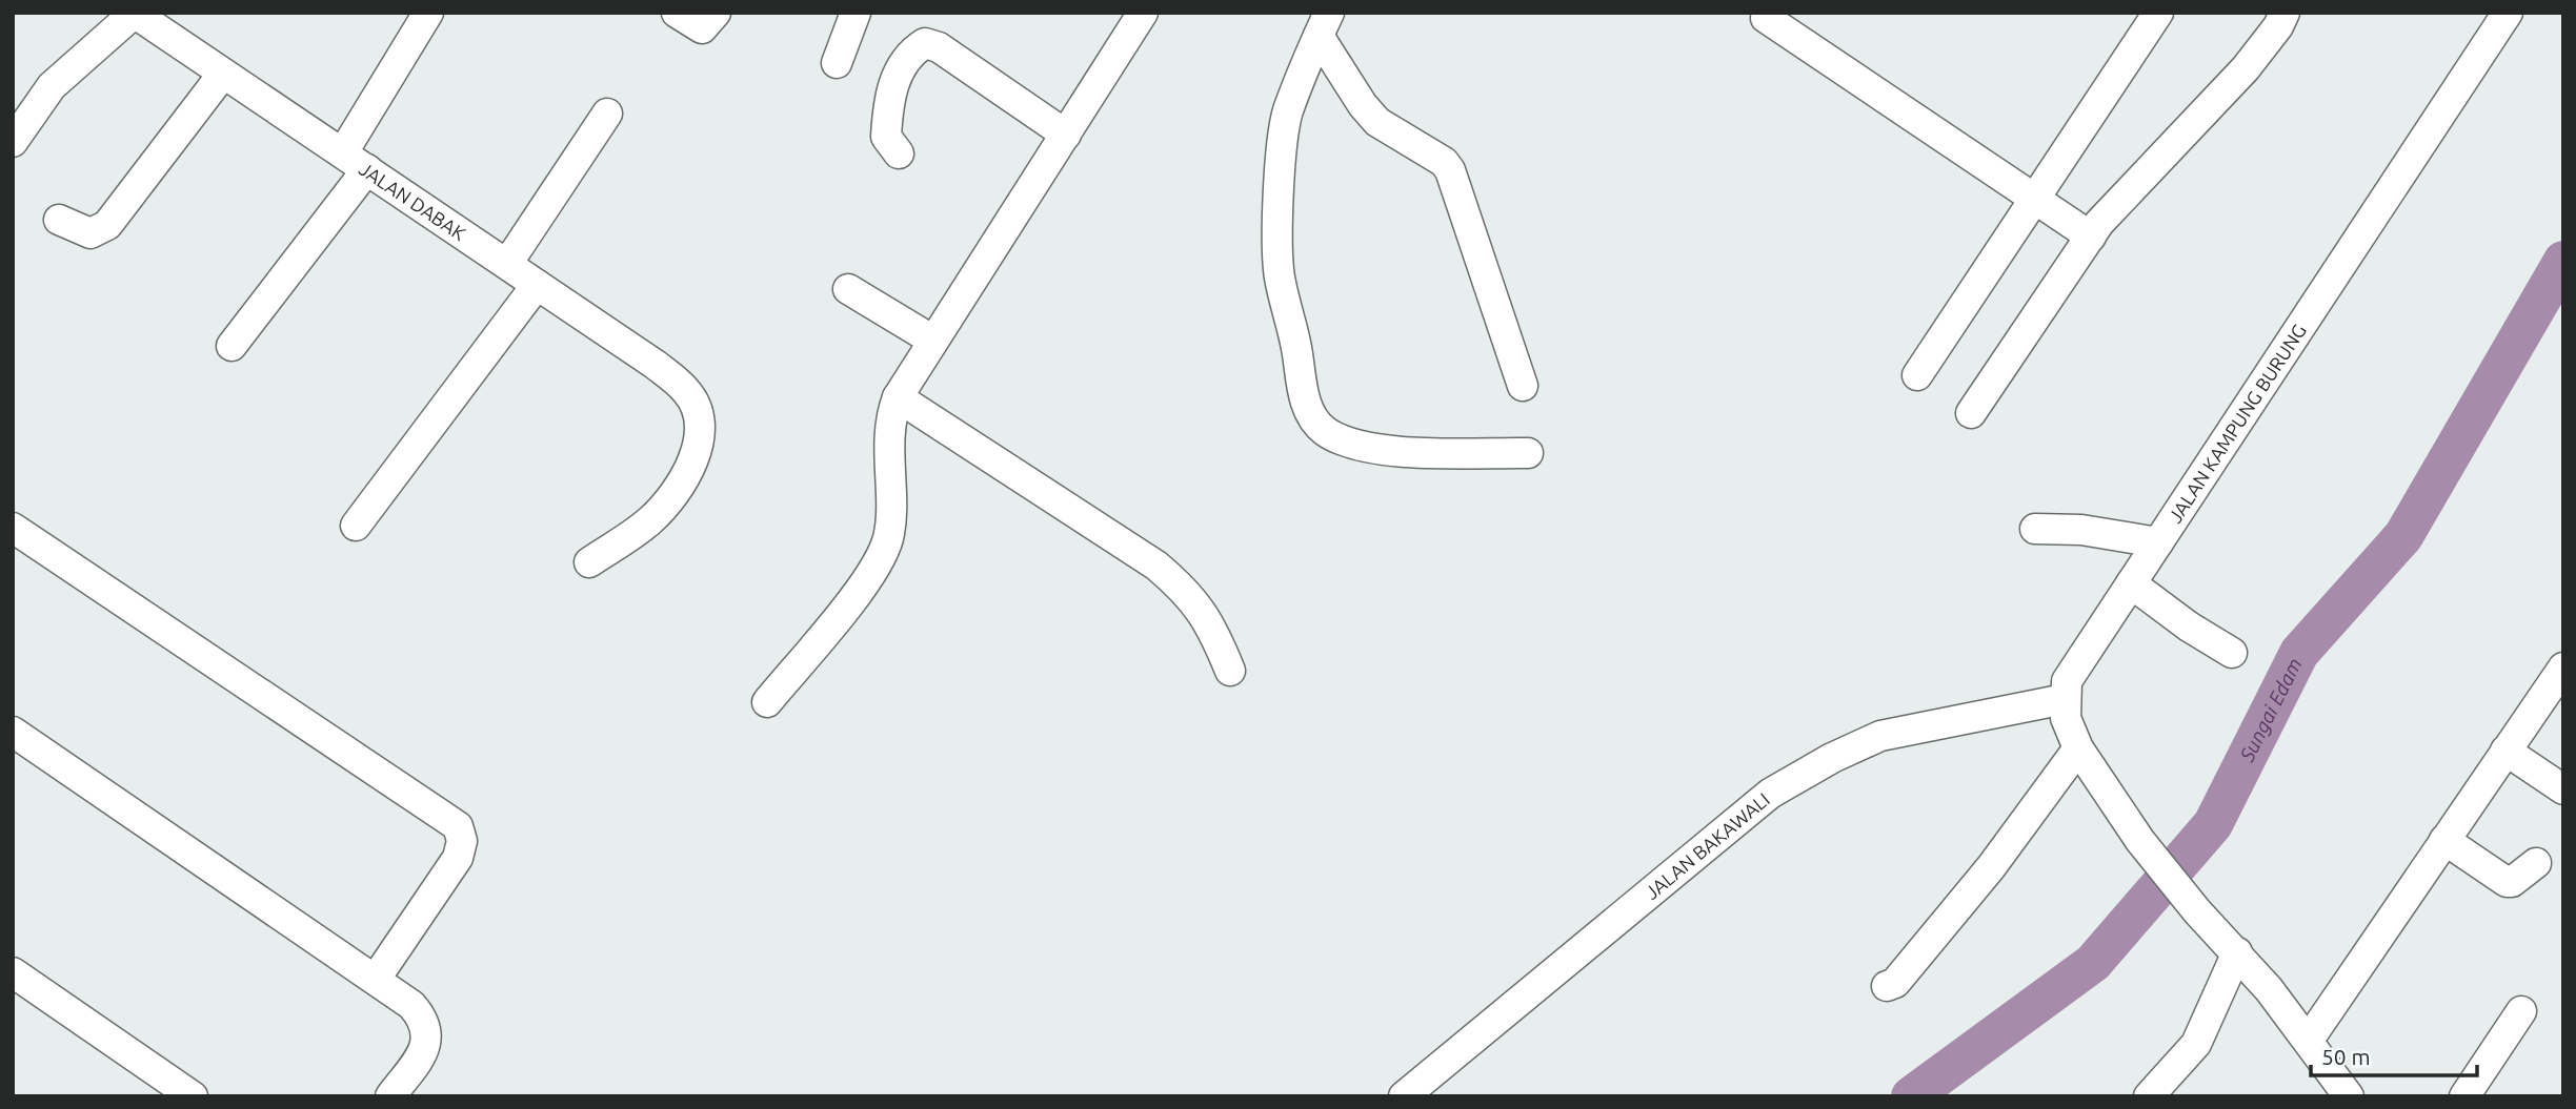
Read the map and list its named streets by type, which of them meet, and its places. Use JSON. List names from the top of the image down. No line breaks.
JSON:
{"streets":{"street":["JALAN DABAK","JALAN KAMPUNG BURUNG","JALAN BAKAWALI"]},"crossings":[["JALAN KAMPUNG BURUNG","JALAN BAKAWALI"]],"water":["Sungai Edam"],"scale_bar":"50 m"}
